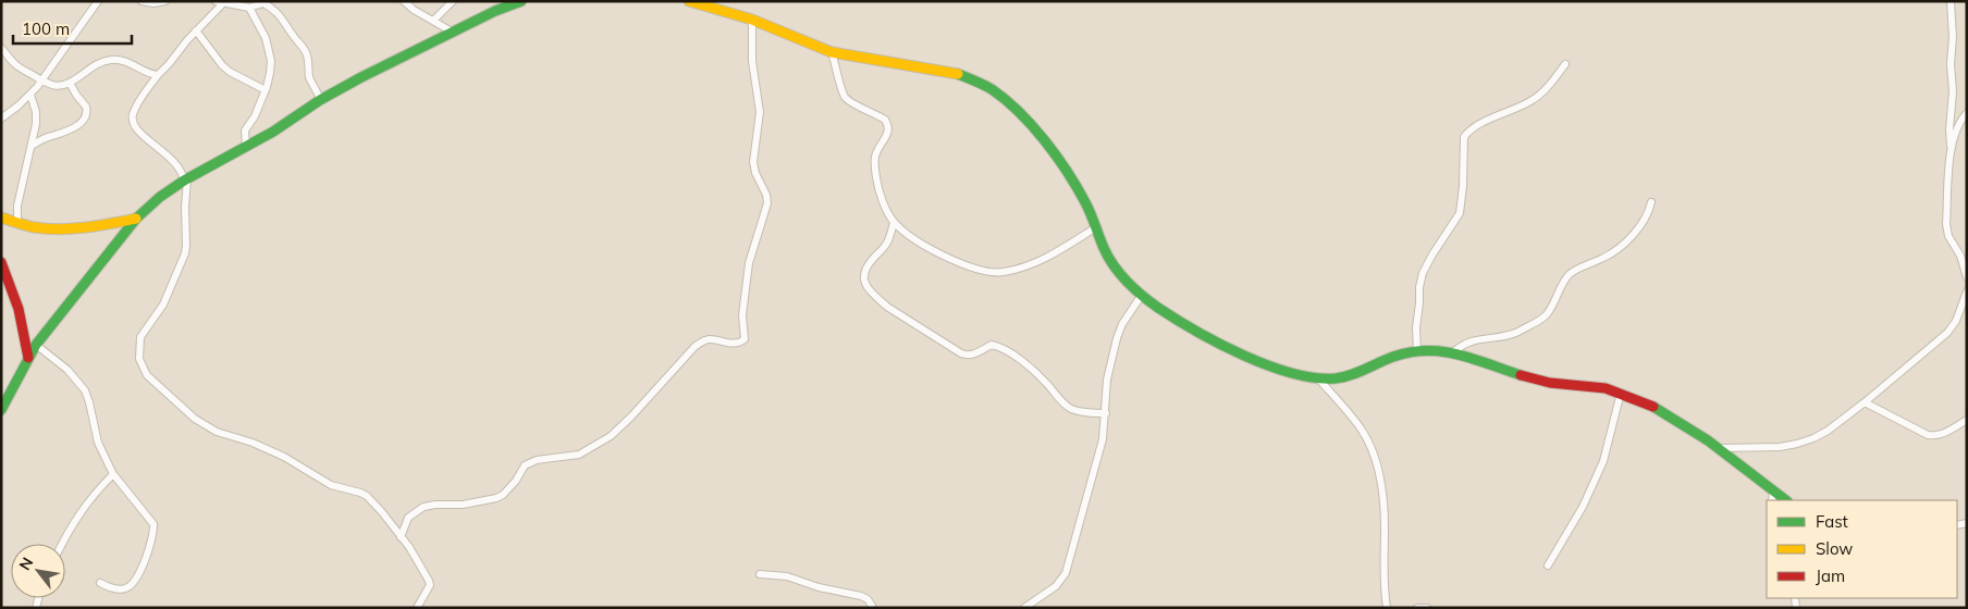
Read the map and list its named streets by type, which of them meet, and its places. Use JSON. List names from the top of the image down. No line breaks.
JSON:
{"legend":["Fast","Slow","Jam"],"scale_bar":"100 m","north":"top left"}
